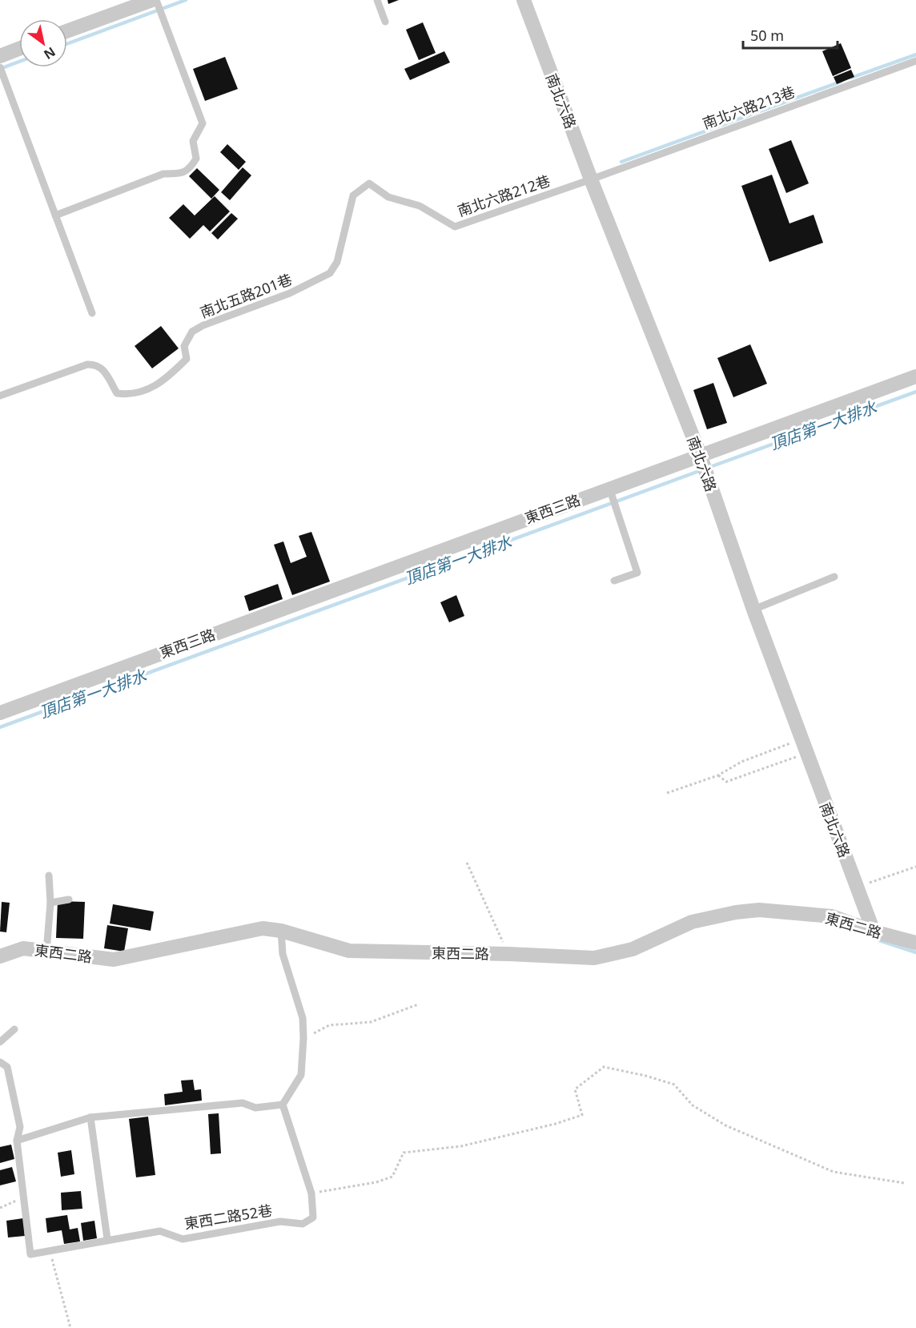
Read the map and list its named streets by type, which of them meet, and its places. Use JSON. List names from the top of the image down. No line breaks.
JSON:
{"streets":{"street":["南北六路","東西三路","東西二路"],"lane":["南北六路213巷","南北六路212巷","南北五路201巷","東西二路52巷"]},"crossings":[["南北六路","南北六路213巷"],["南北六路","南北六路212巷"],["南北六路","東西三路"],["南北六路","東西二路"],["南北六路213巷","南北六路212巷"],["南北六路212巷","南北五路201巷"]],"water":["頂店第一大排水"],"scale_bar":"50 m","north":"bottom right"}
